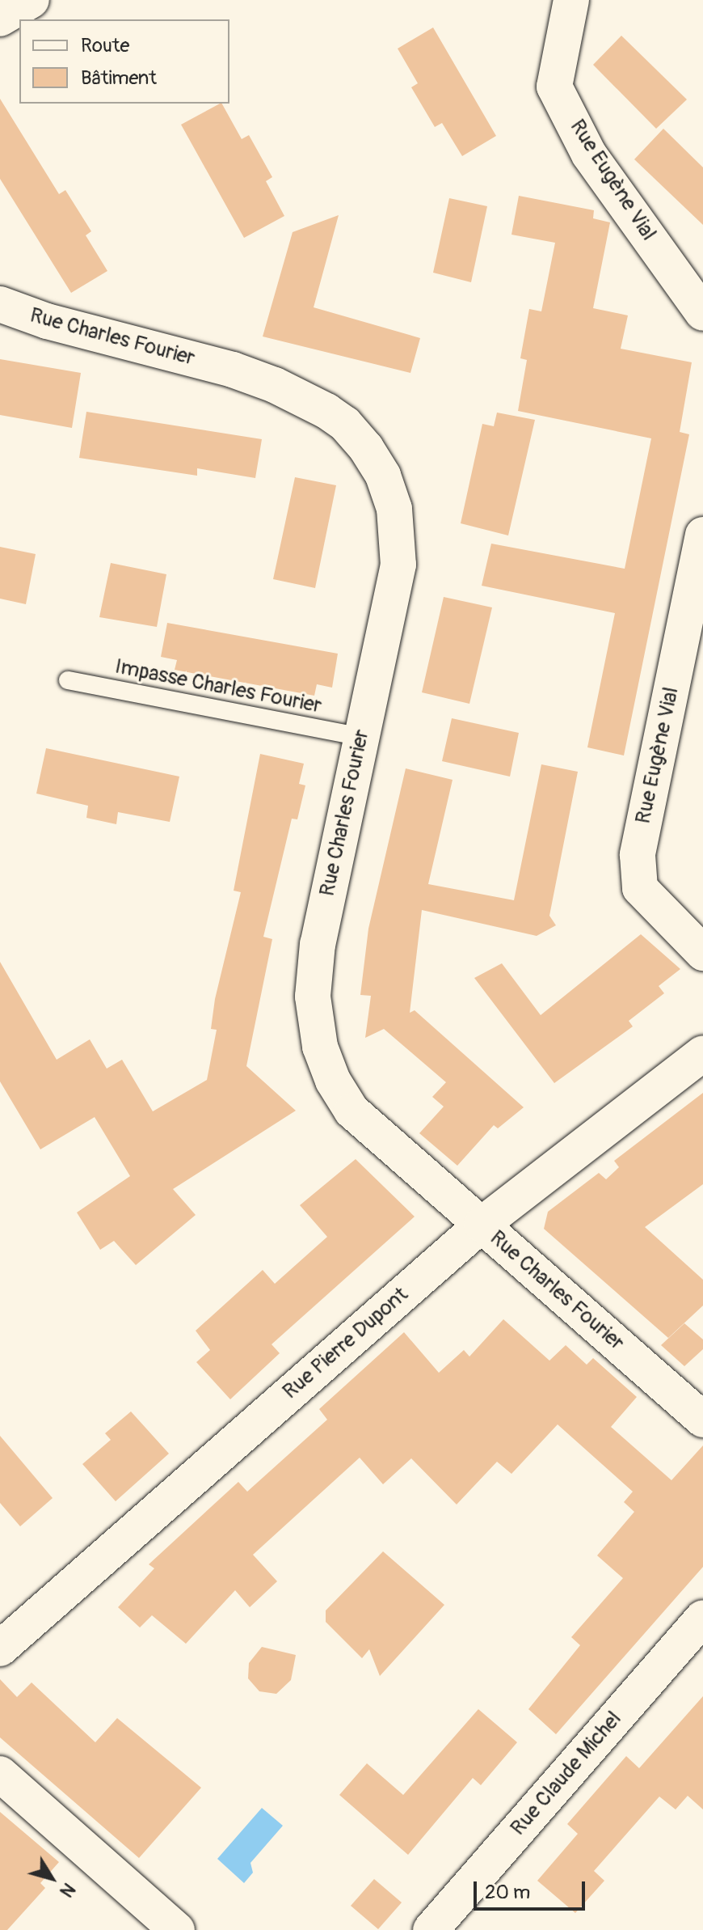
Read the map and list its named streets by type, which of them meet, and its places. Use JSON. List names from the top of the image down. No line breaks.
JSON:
{"streets":{"street":["Rue Eugène Vial","Rue Charles Fourier","Rue Pierre Dupont","Rue Claude Michel"],"lane":["Impasse Charles Fourier"]},"crossings":[["Rue Charles Fourier","Impasse Charles Fourier"],["Rue Charles Fourier","Rue Pierre Dupont"]],"legend":["Route","Bâtiment"],"scale_bar":"20 m","north":"bottom right"}
